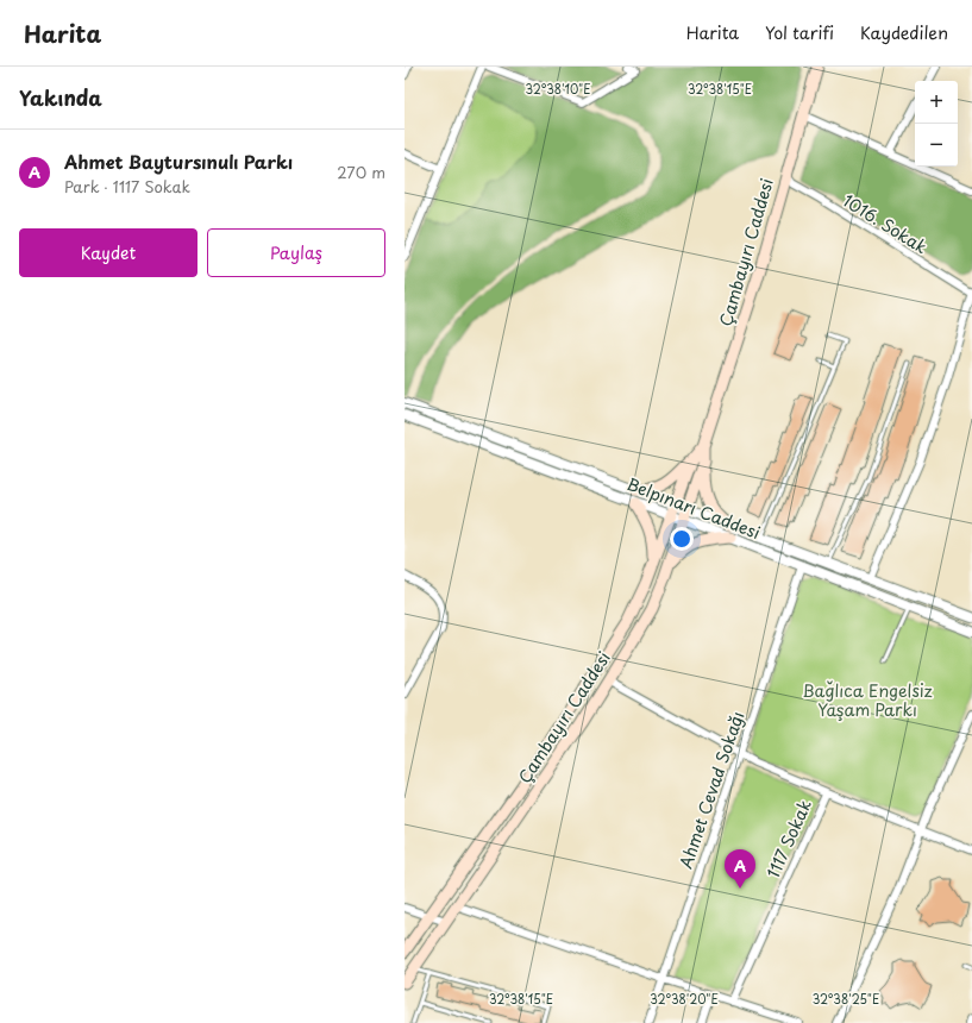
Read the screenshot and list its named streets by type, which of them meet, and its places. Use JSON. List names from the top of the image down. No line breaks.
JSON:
{"streets":{"main road":["Çambayırı Caddesi"],"street":["1016. Sokak","Belpınarı Caddesi","Ahmet Cevad Sokağı","1117 Sokak"]},"crossings":[["1016. Sokak","Çambayırı Caddesi"],["Çambayırı Caddesi","Belpınarı Caddesi"],["Belpınarı Caddesi","Ahmet Cevad Sokağı"]],"parks":["Bağlıca Engelsiz Yaşam Parkı"],"page":{"header":"Harita","nav":["Harita","Yol tarifi","Kaydedilen"],"heading":"Yakında","map_buttons":["+","−"],"list":[{"mark":"A","name":"Ahmet Baytursınulı Parkı","note":"Park · 1117 Sokak","value":"270 m"}],"buttons":["Kaydet","Paylaş"],"pins":"A"},"coordinates":["32°38'10\"E","32°38'15\"E","32°38'20\"E","32°38'25\"E"]}
